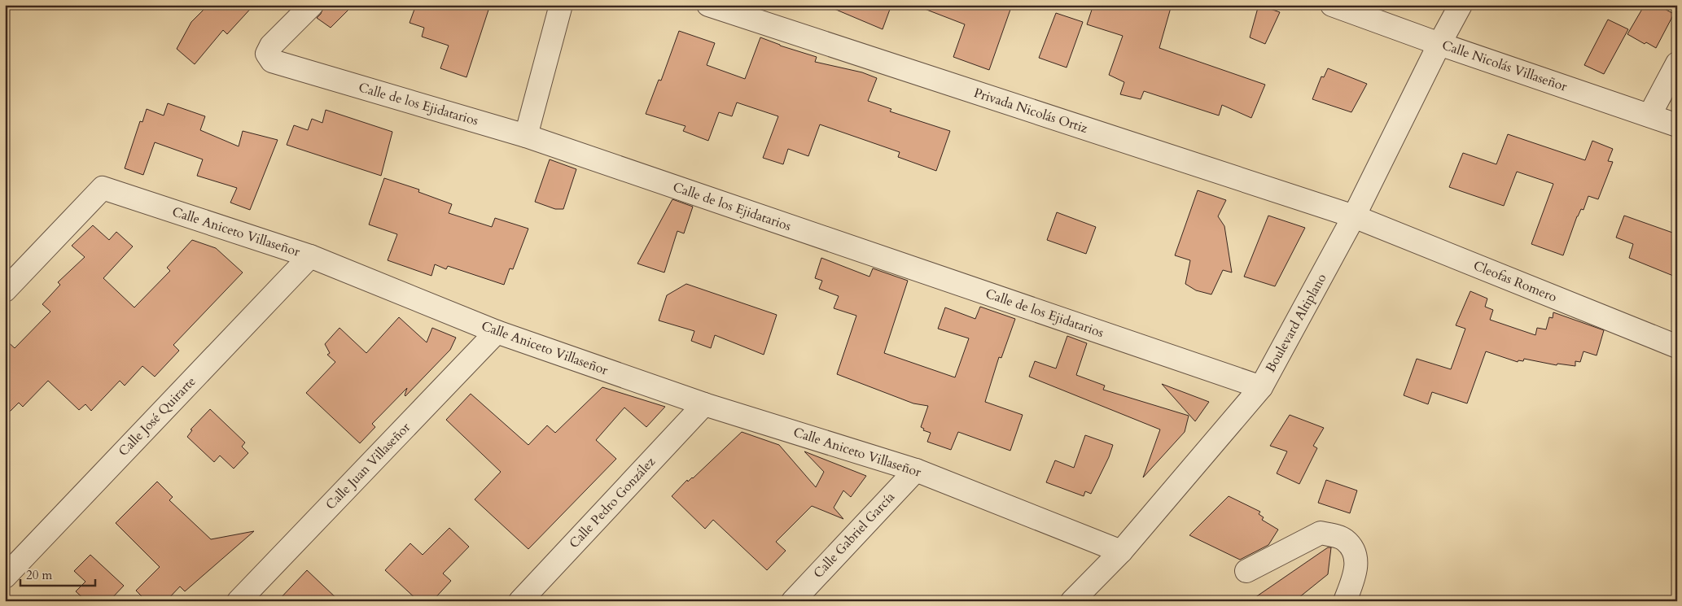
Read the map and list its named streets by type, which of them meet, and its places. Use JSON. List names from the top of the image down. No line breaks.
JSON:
{"streets":{"street":["Calle Nicolás Villaseñor","Calle de los Ejidatarios","Privada Nicolás Ortiz","Calle Aniceto Villaseñor","Cleofas Romero","Boulevard Altiplano","Calle José Quirarte","Calle Juan Villaseñor","Calle Pedro González","Calle Gabriel García"]},"crossings":[["Calle Nicolás Villaseñor","Boulevard Altiplano"],["Calle de los Ejidatarios","Boulevard Altiplano"],["Privada Nicolás Ortiz","Cleofas Romero"],["Privada Nicolás Ortiz","Boulevard Altiplano"],["Calle Aniceto Villaseñor","Boulevard Altiplano"],["Calle Aniceto Villaseñor","Calle José Quirarte"],["Calle Aniceto Villaseñor","Calle Juan Villaseñor"],["Calle Aniceto Villaseñor","Calle Pedro González"],["Calle Aniceto Villaseñor","Calle Gabriel García"],["Cleofas Romero","Boulevard Altiplano"]],"scale_bar":"20 m"}
